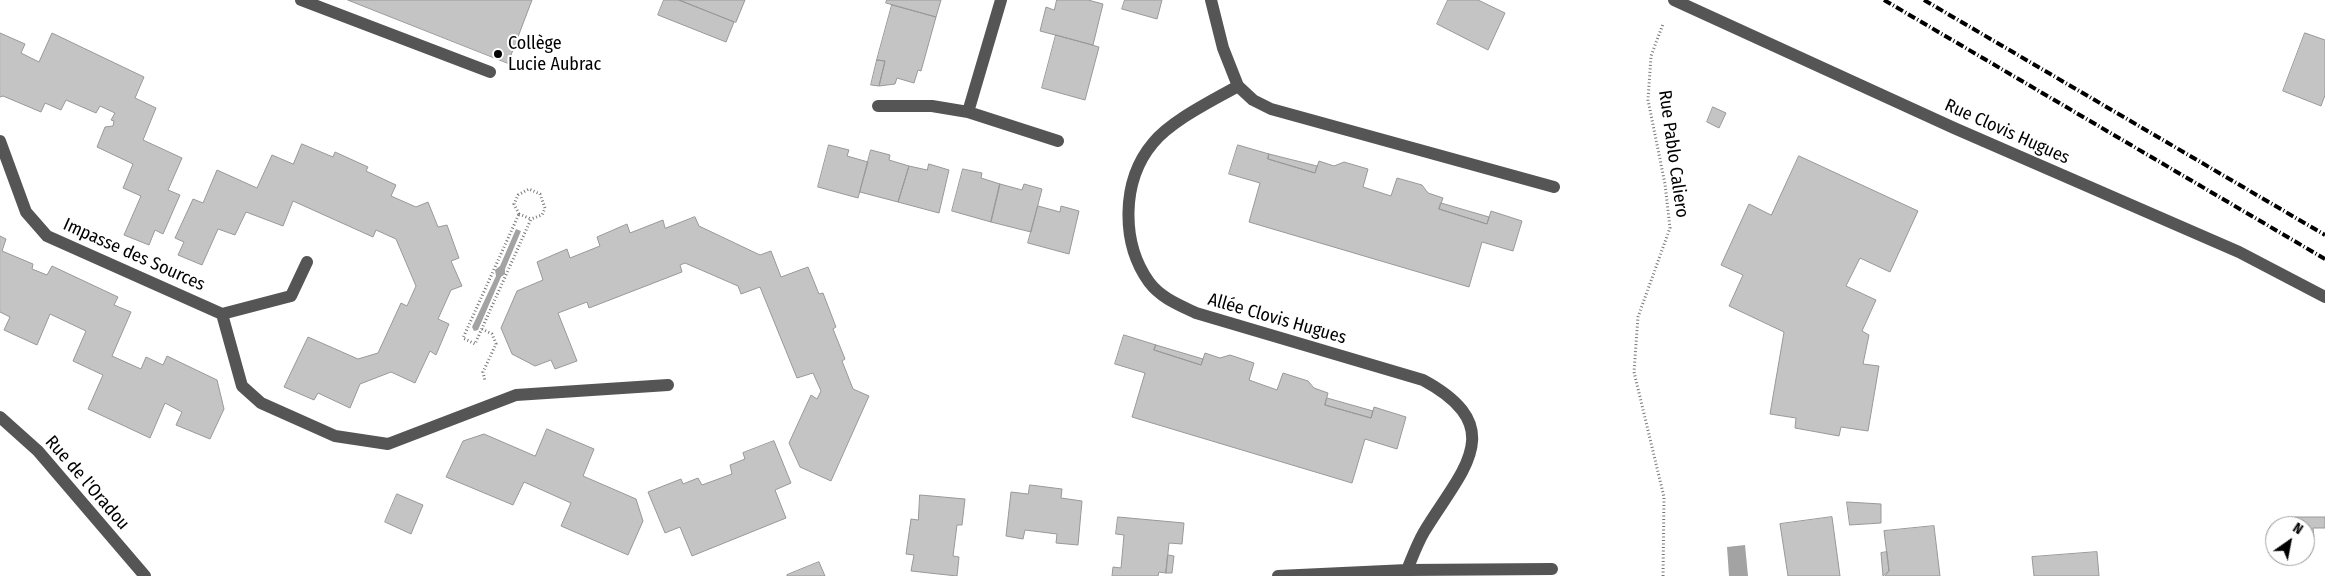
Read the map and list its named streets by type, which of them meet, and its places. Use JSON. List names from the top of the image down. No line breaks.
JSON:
{"streets":{"street":["Rue Clovis Hugues","Impasse des Sources","Allée Clovis Hugues","Rue de l'Oradou"],"path":["Rue Pablo Caliero"]},"places":["Collège Lucie Aubrac"],"north":"top right"}
